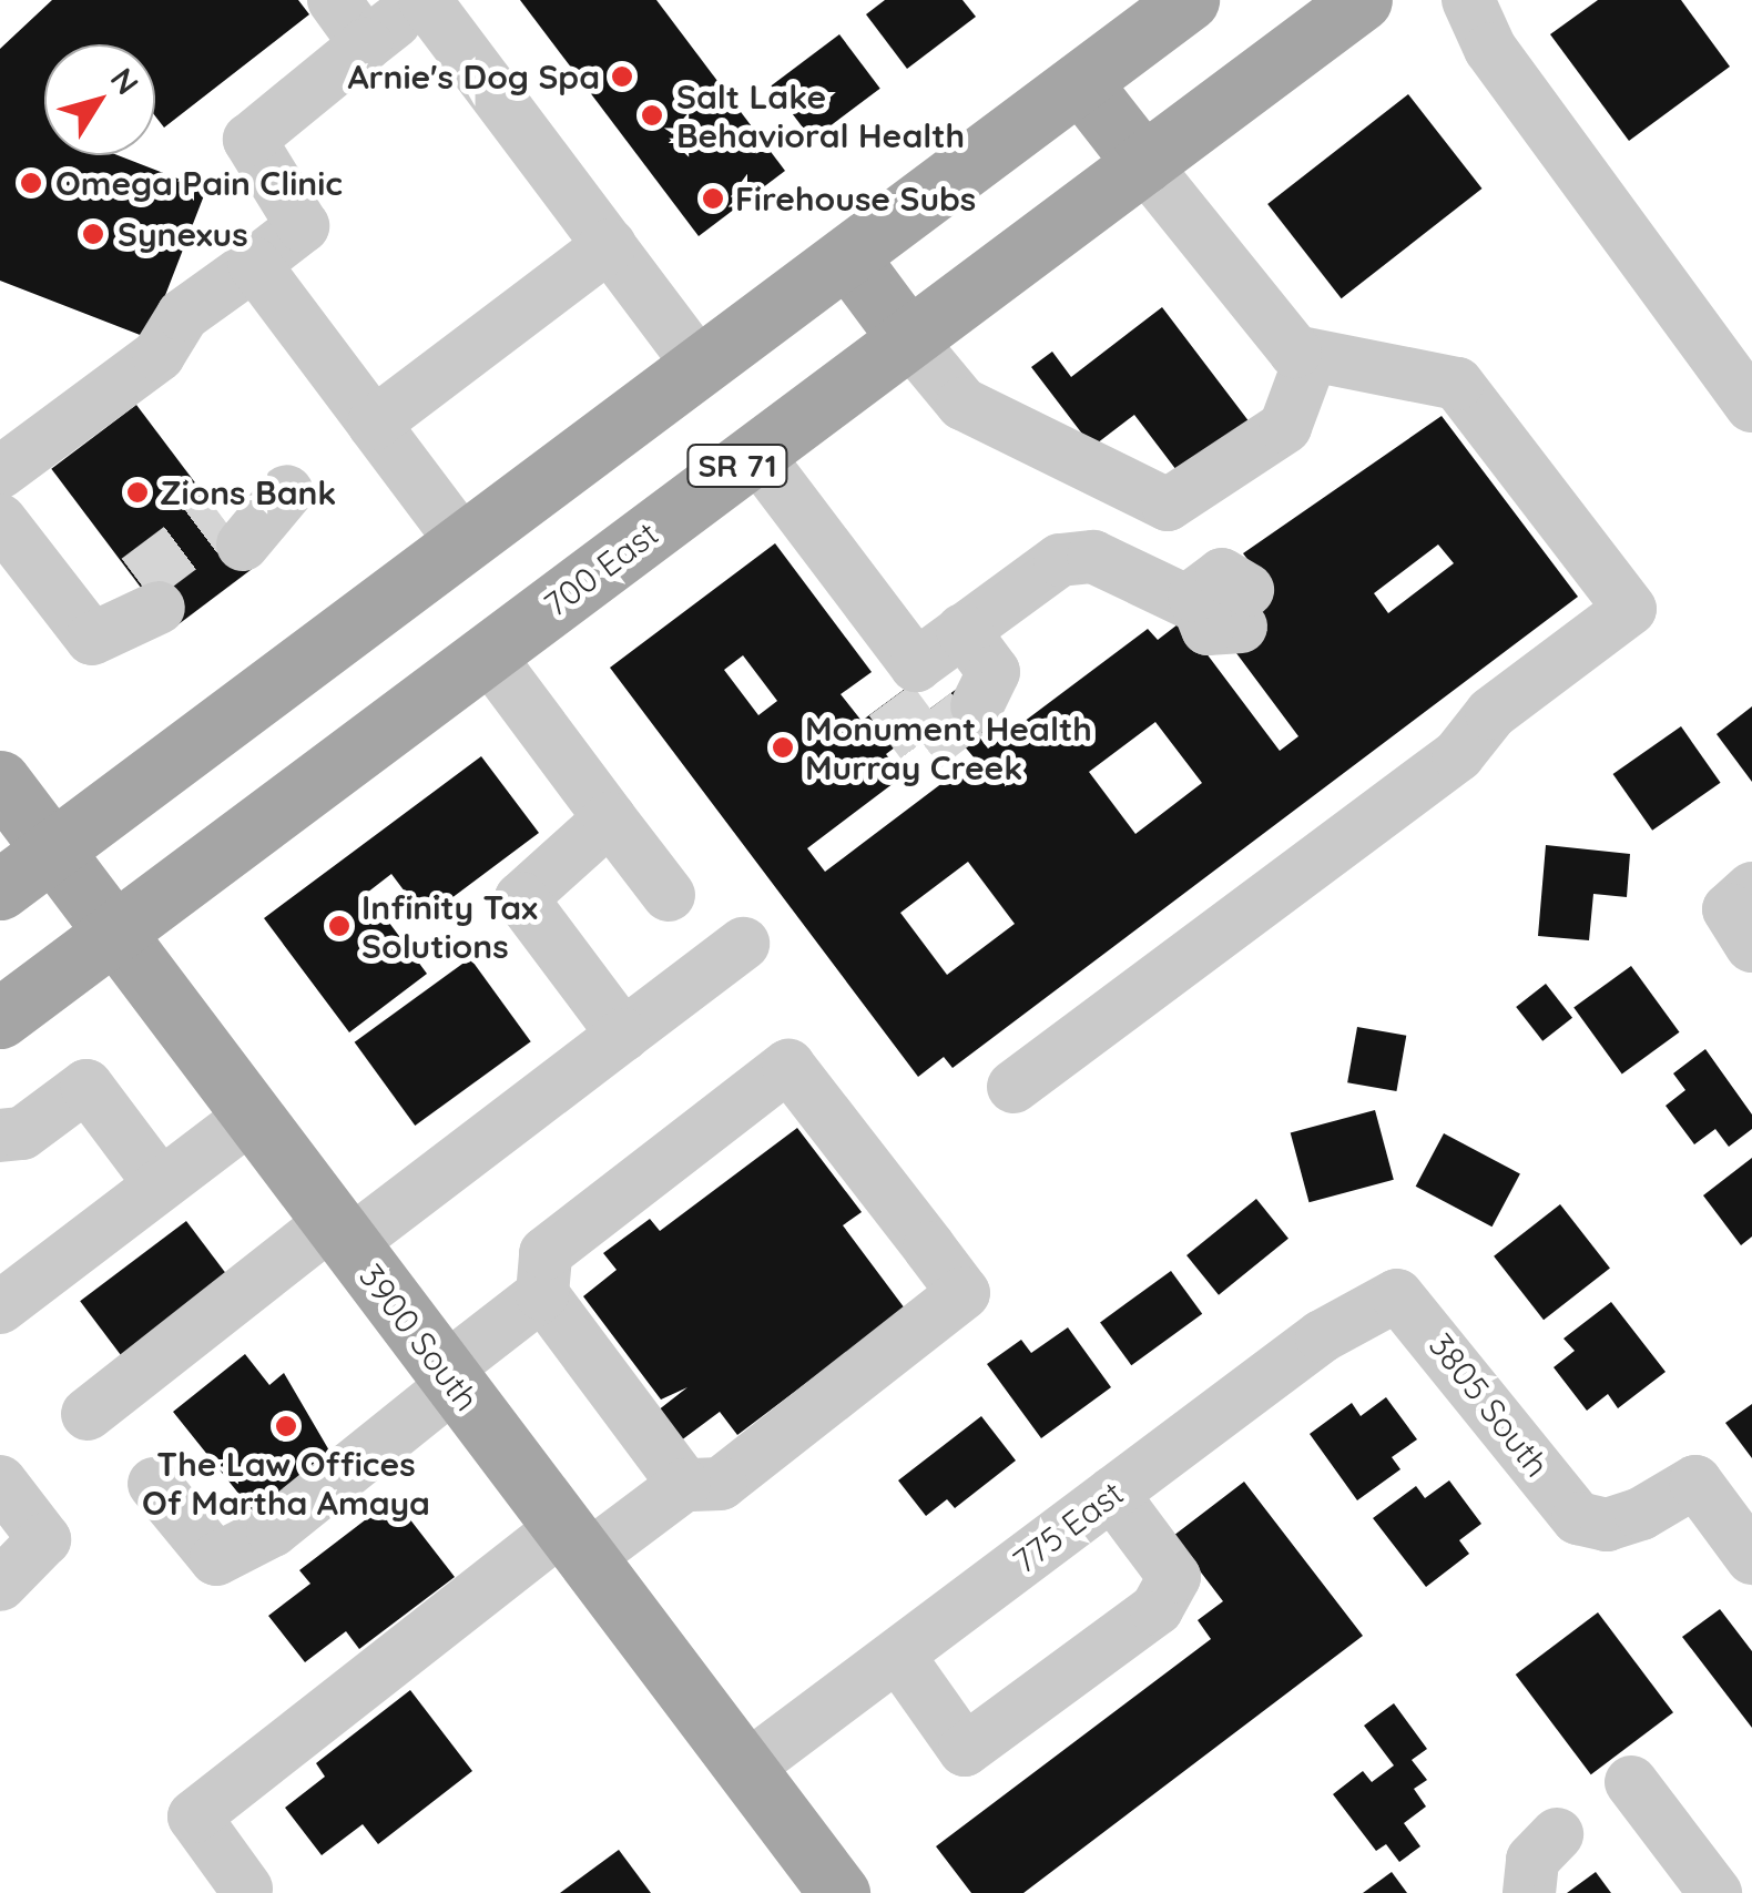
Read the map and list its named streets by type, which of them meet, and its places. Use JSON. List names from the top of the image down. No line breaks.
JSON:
{"streets":{"main road":["SR 71","700 East","3900 South"],"street":["3805 South","775 East"]},"crossings":[["700 East","3900 South"],["3900 South","775 East"],["3805 South","775 East"]],"places":["Arnie's Dog Spa","Salt Lake Behavioral Health","Omega Pain Clinic","Firehouse Subs","Synexus","Zions Bank","Monument Health Murray Creek","Infinity Tax Solutions","The Law Offices Of Martha Amaya"],"north":"top right"}
